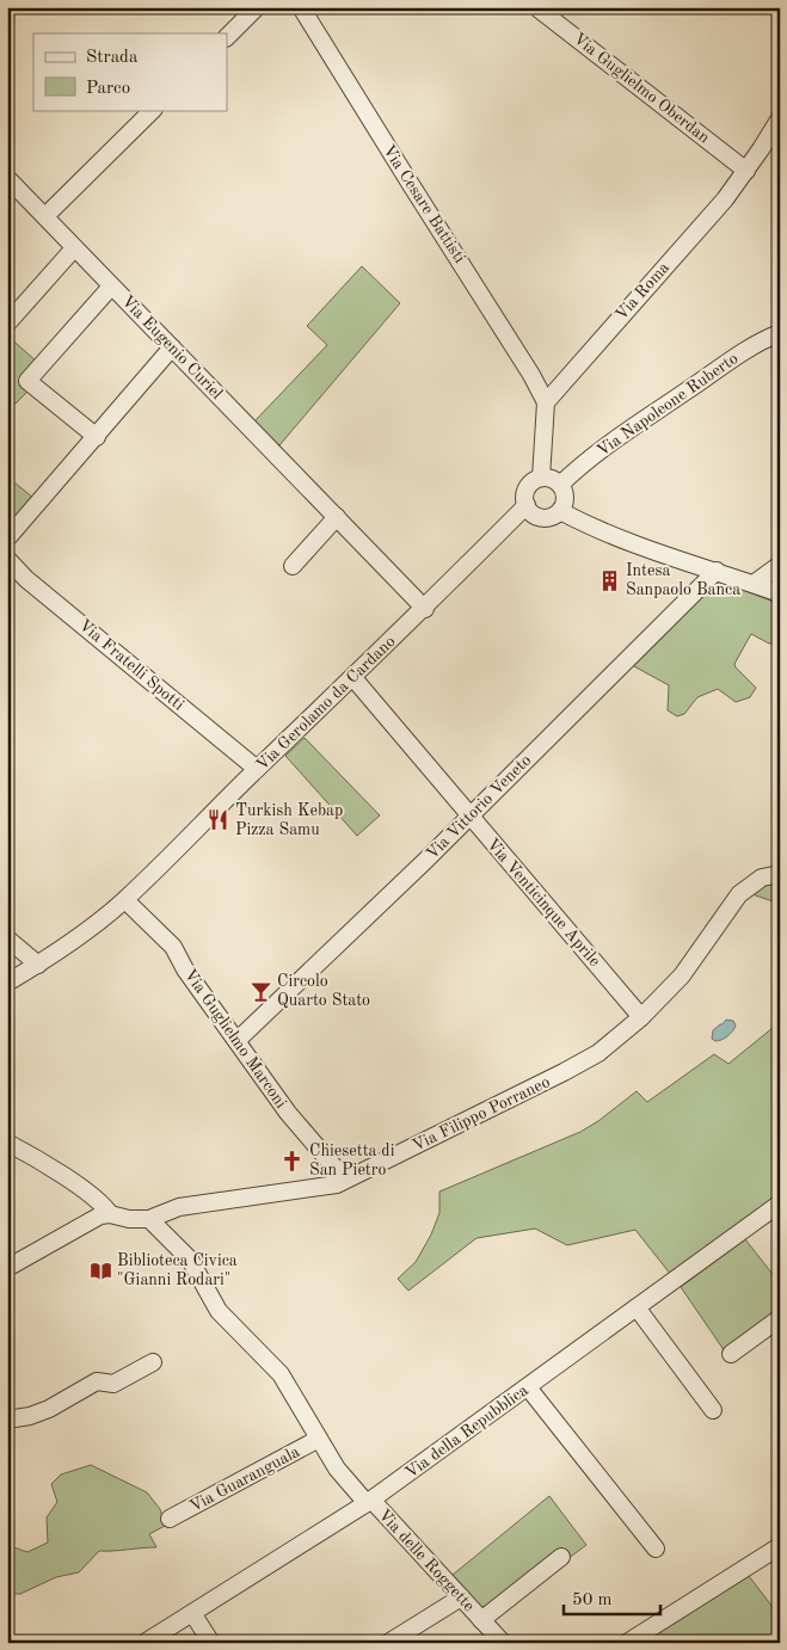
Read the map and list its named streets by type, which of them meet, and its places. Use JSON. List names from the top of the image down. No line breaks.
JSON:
{"streets":{"street":["Via Guglielmo Oberdan","Via Cesare Battisti","Via Roma","Via Eugenio Curiel","Via Napoleone Ruberto","Via Fratelli Spotti","Via Gerolamo da Cardano","Via Vittorio Veneto","Via Venticinque Aprile","Via Guglielmo Marconi","Via Filippo Porraneo","Via della Repubblica","Via Guaranguala","Via delle Roggette"]},"crossings":[["Via Guglielmo Oberdan","Via Roma"],["Via Cesare Battisti","Via Roma"],["Via Eugenio Curiel","Via Gerolamo da Cardano"],["Via Napoleone Ruberto","Via Gerolamo da Cardano"],["Via Fratelli Spotti","Via Gerolamo da Cardano"],["Via Gerolamo da Cardano","Via Venticinque Aprile"],["Via Gerolamo da Cardano","Via Guglielmo Marconi"],["Via Vittorio Veneto","Via Venticinque Aprile"],["Via Vittorio Veneto","Via Guglielmo Marconi"],["Via Venticinque Aprile","Via Filippo Porraneo"],["Via Guglielmo Marconi","Via Filippo Porraneo"],["Via Filippo Porraneo","Via Guaranguala"],["Via della Repubblica","Via Guaranguala"],["Via della Repubblica","Via delle Roggette"],["Via Guaranguala","Via delle Roggette"]],"places":{"building":["Intesa Sanpaolo Banca"],"restaurant":["Turkish Kebap Pizza Samu"],"bar":["Circolo Quarto Stato"],"church":["Chiesetta di San Pietro"],"library":["Biblioteca Civica \"Gianni Rodari\""]},"legend":["Strada","Parco"],"scale_bar":"50 m"}
